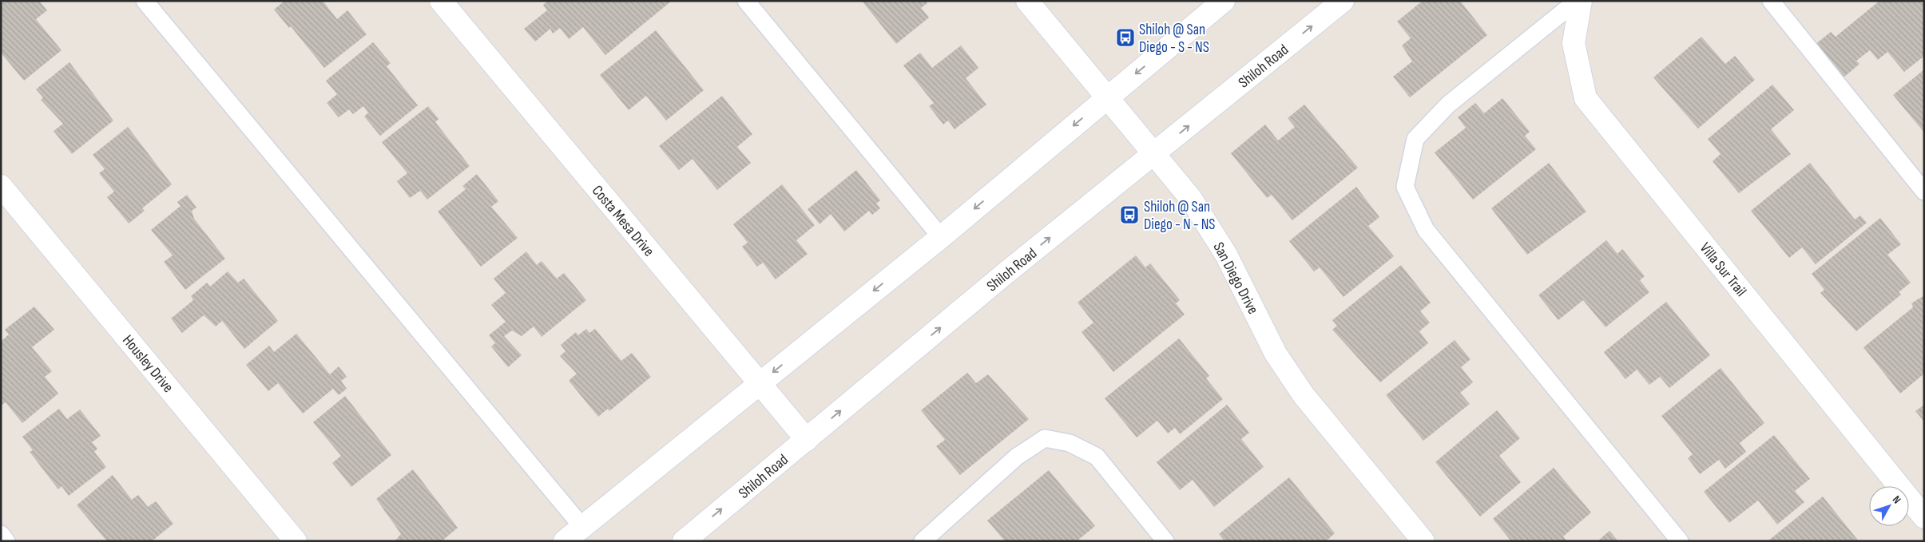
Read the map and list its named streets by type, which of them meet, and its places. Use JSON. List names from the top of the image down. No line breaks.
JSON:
{"streets":{"street":["Shiloh Road","Costa Mesa Drive","Villa Sur Trail","San Diego Drive","Housley Drive"]},"crossings":[["Shiloh Road","Costa Mesa Drive"],["Shiloh Road","San Diego Drive"]],"places":{"bus stop":["Shiloh @ San Diego - S - NS","Shiloh @ San Diego - N - NS"]},"north":"top right"}
